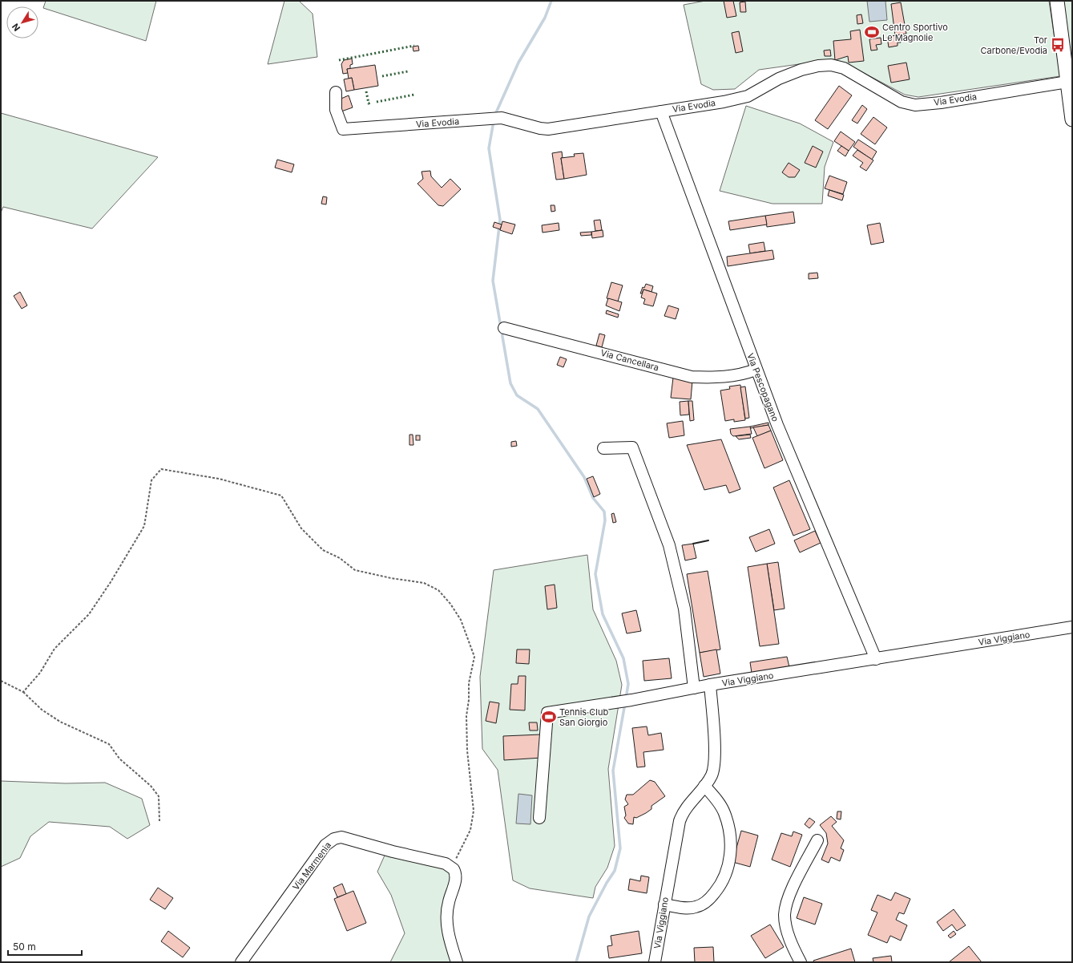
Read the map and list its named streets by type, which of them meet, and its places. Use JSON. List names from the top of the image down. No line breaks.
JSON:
{"streets":{"street":["Via Evodia","Via Cancellara","Via Pescopagano","Via Viggiano","Via Marmenia"]},"crossings":[["Via Evodia","Via Pescopagano"],["Via Cancellara","Via Pescopagano"],["Via Pescopagano","Via Viggiano"]],"places":{"sports":["Centro Sportivo Le Magnolie","Tennis Club San Giorgio"],"bus stop":["Tor Carbone/Evodia"]},"scale_bar":"50 m","north":"bottom left"}
